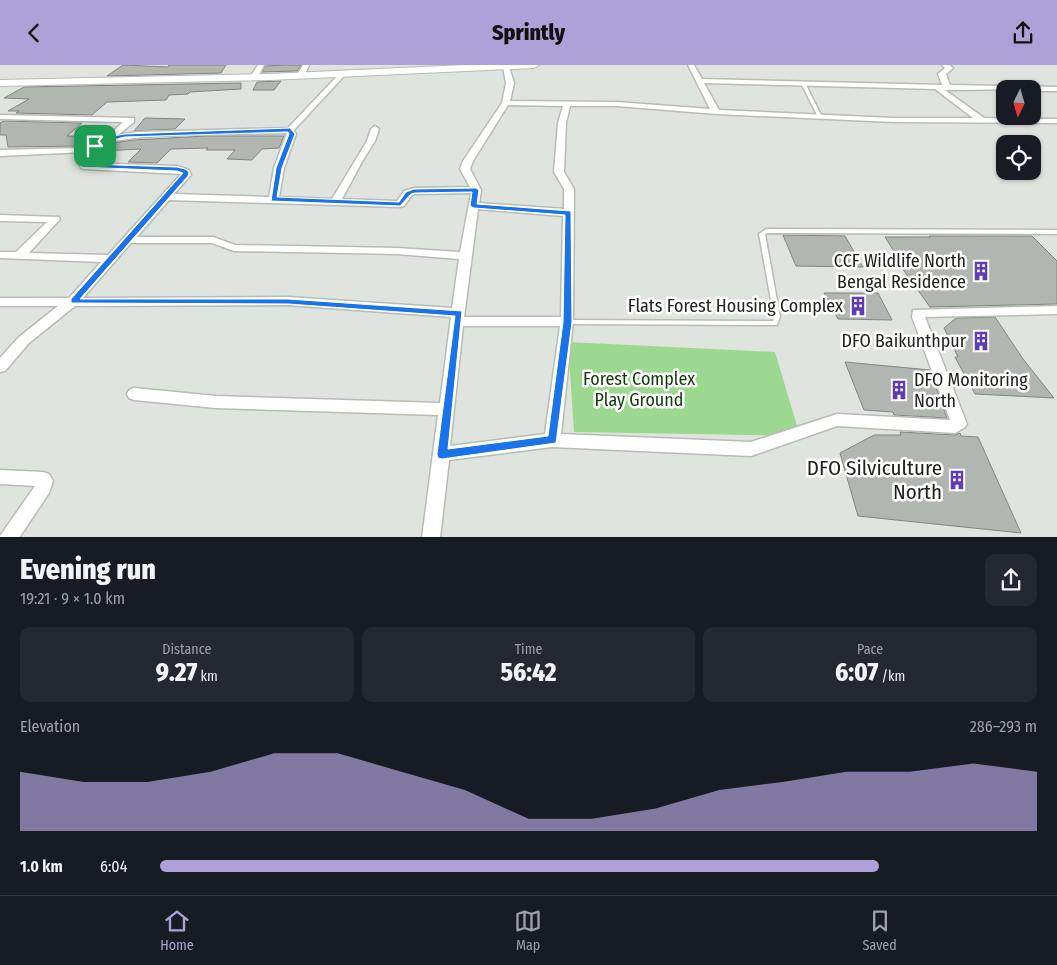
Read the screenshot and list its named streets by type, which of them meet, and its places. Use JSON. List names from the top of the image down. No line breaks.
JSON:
{"parks":["Forest Complex Play Ground"],"places":{"building":["CCF Wildlife North Bengal Residence","Flats Forest Housing Complex","DFO Baikunthpur","DFO Monitoring North","DFO Silviculture North"]},"north":"bottom","page":{"header":"Sprintly","heading":["Evening run","19:21 · 9 × 1.0 km"],"stats":[["Distance","9.27 km"],["Time","56:42"],["Pace","6:07 /km"]],"chart":["Elevation","286–293 m"],"list":[{"name":"1.0 km","note":"6:04"}],"tabs":["Home","Map","Saved"]}}
